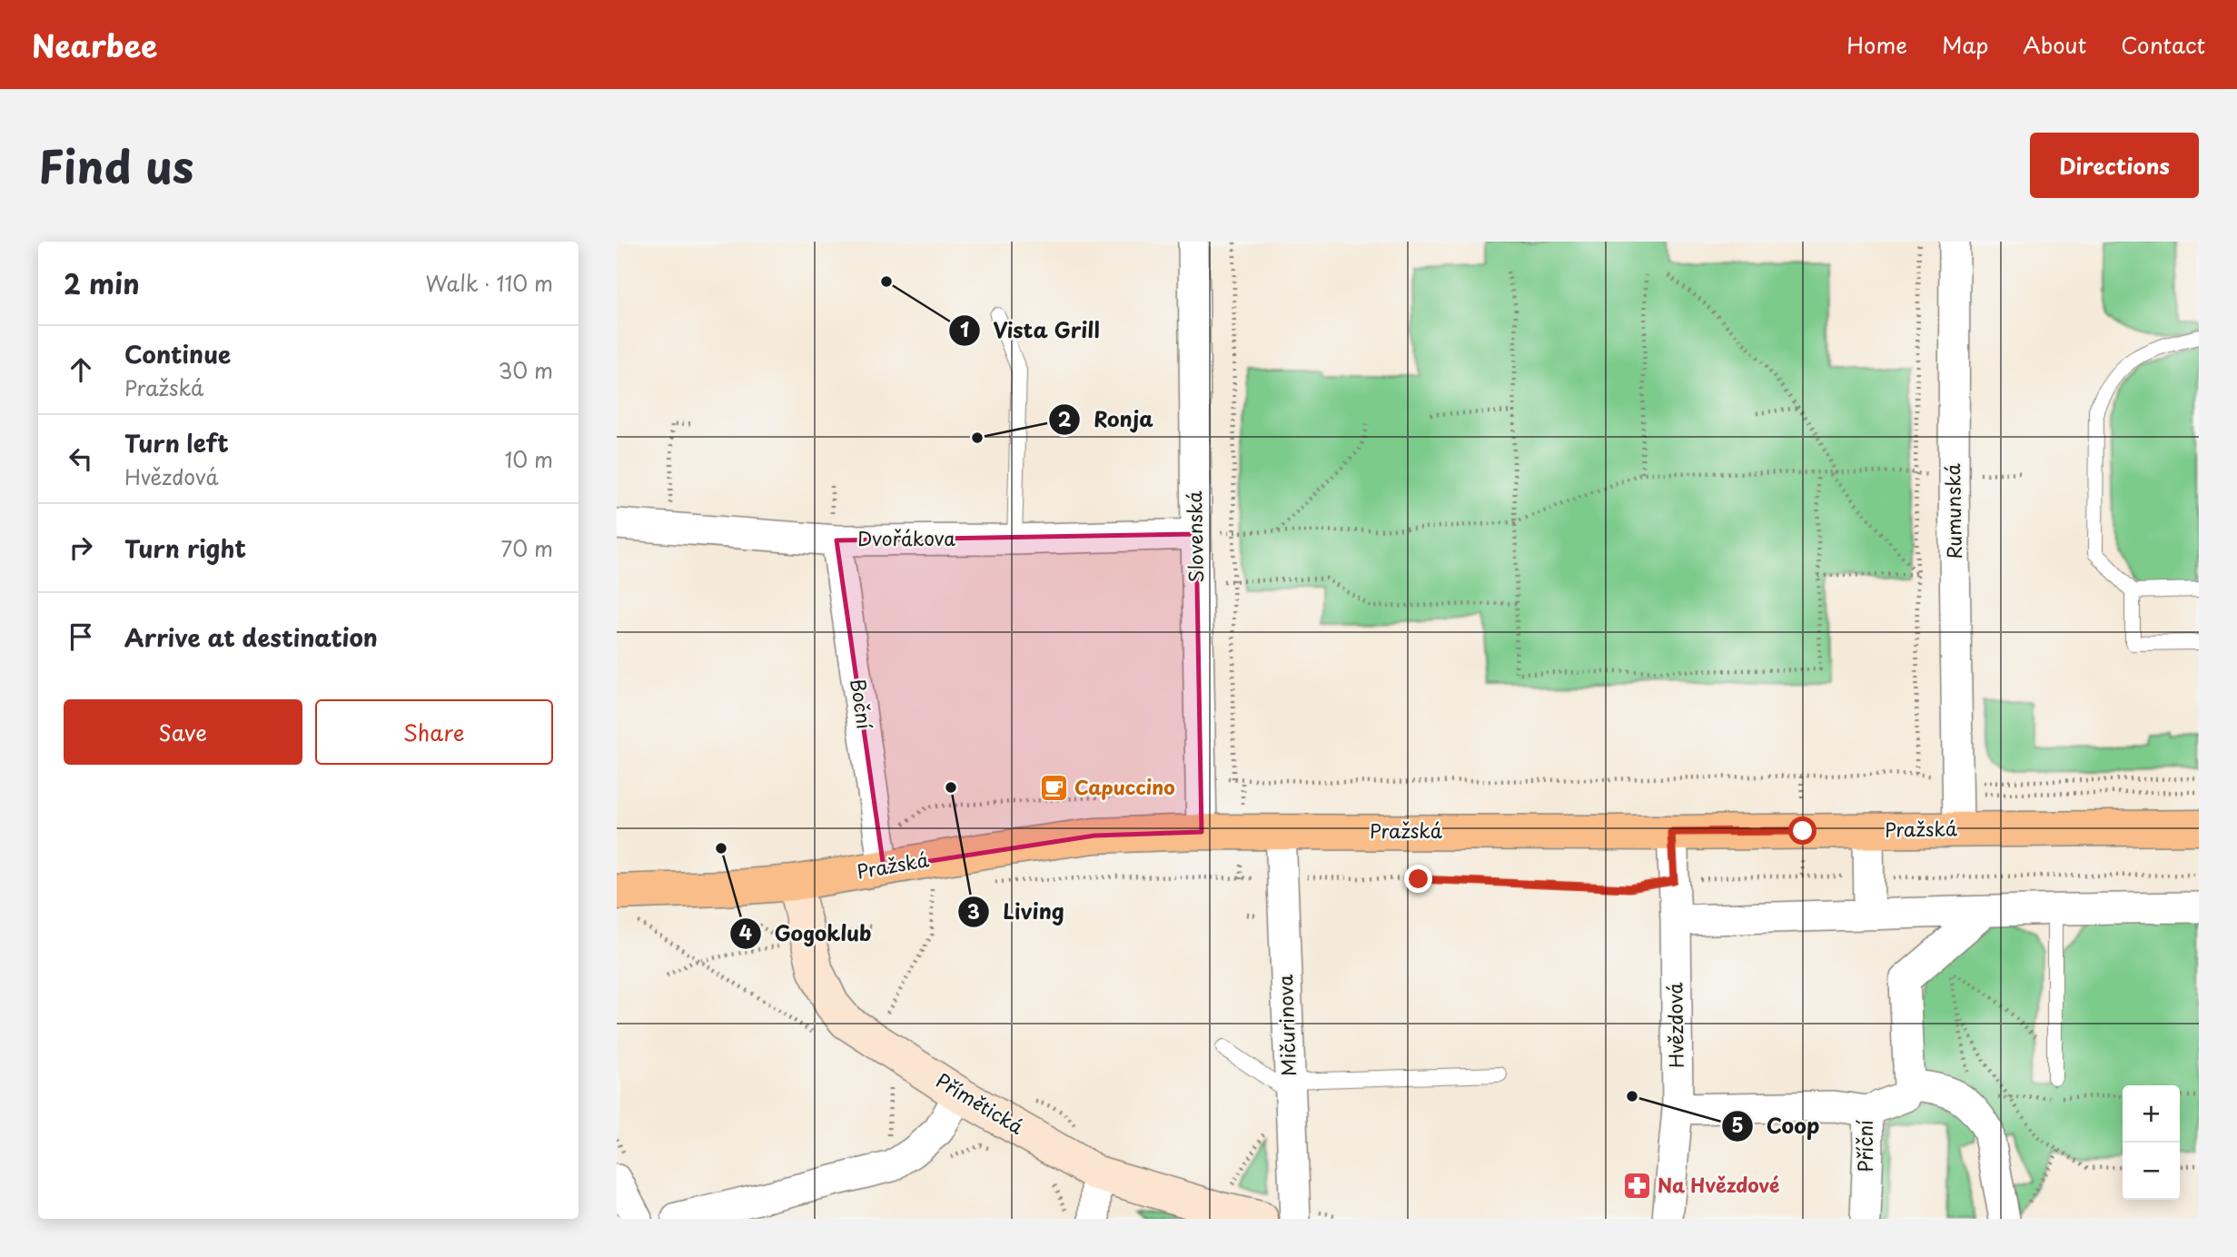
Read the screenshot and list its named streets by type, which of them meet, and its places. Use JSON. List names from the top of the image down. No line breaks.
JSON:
{"streets":{"main road":["Pražská","Přímětická"],"street":["Rumunská","Slovenská","Dvořákova","Boční","Mičurinova","Hvězdová","Příční"]},"crossings":[["Rumunská","Pražská"],["Slovenská","Dvořákova"],["Slovenská","Pražská"],["Dvořákova","Boční"],["Boční","Pražská"],["Pražská","Mičurinova"],["Pražská","Hvězdová"],["Pražská","Přímětická"],["Hvězdová","Příční"]],"places":{"other":["Vista Grill","Ronja","Living","Gogoklub","Coop"],"cafe":["Capuccino"],"pharmacy":["Na Hvězdové"]},"page":{"header":"Nearbee","nav":["Home","Map","About","Contact"],"title":"Find us","buttons":["Directions",["Save","Share"]],"heading":["2 min","Walk · 110 m"],"list":[["Continue","Pražská","30 m"],["Turn left","Hvězdová","10 m"],["Turn right","70 m"],"Arrive at destination"],"map_buttons":["+","−"]}}
